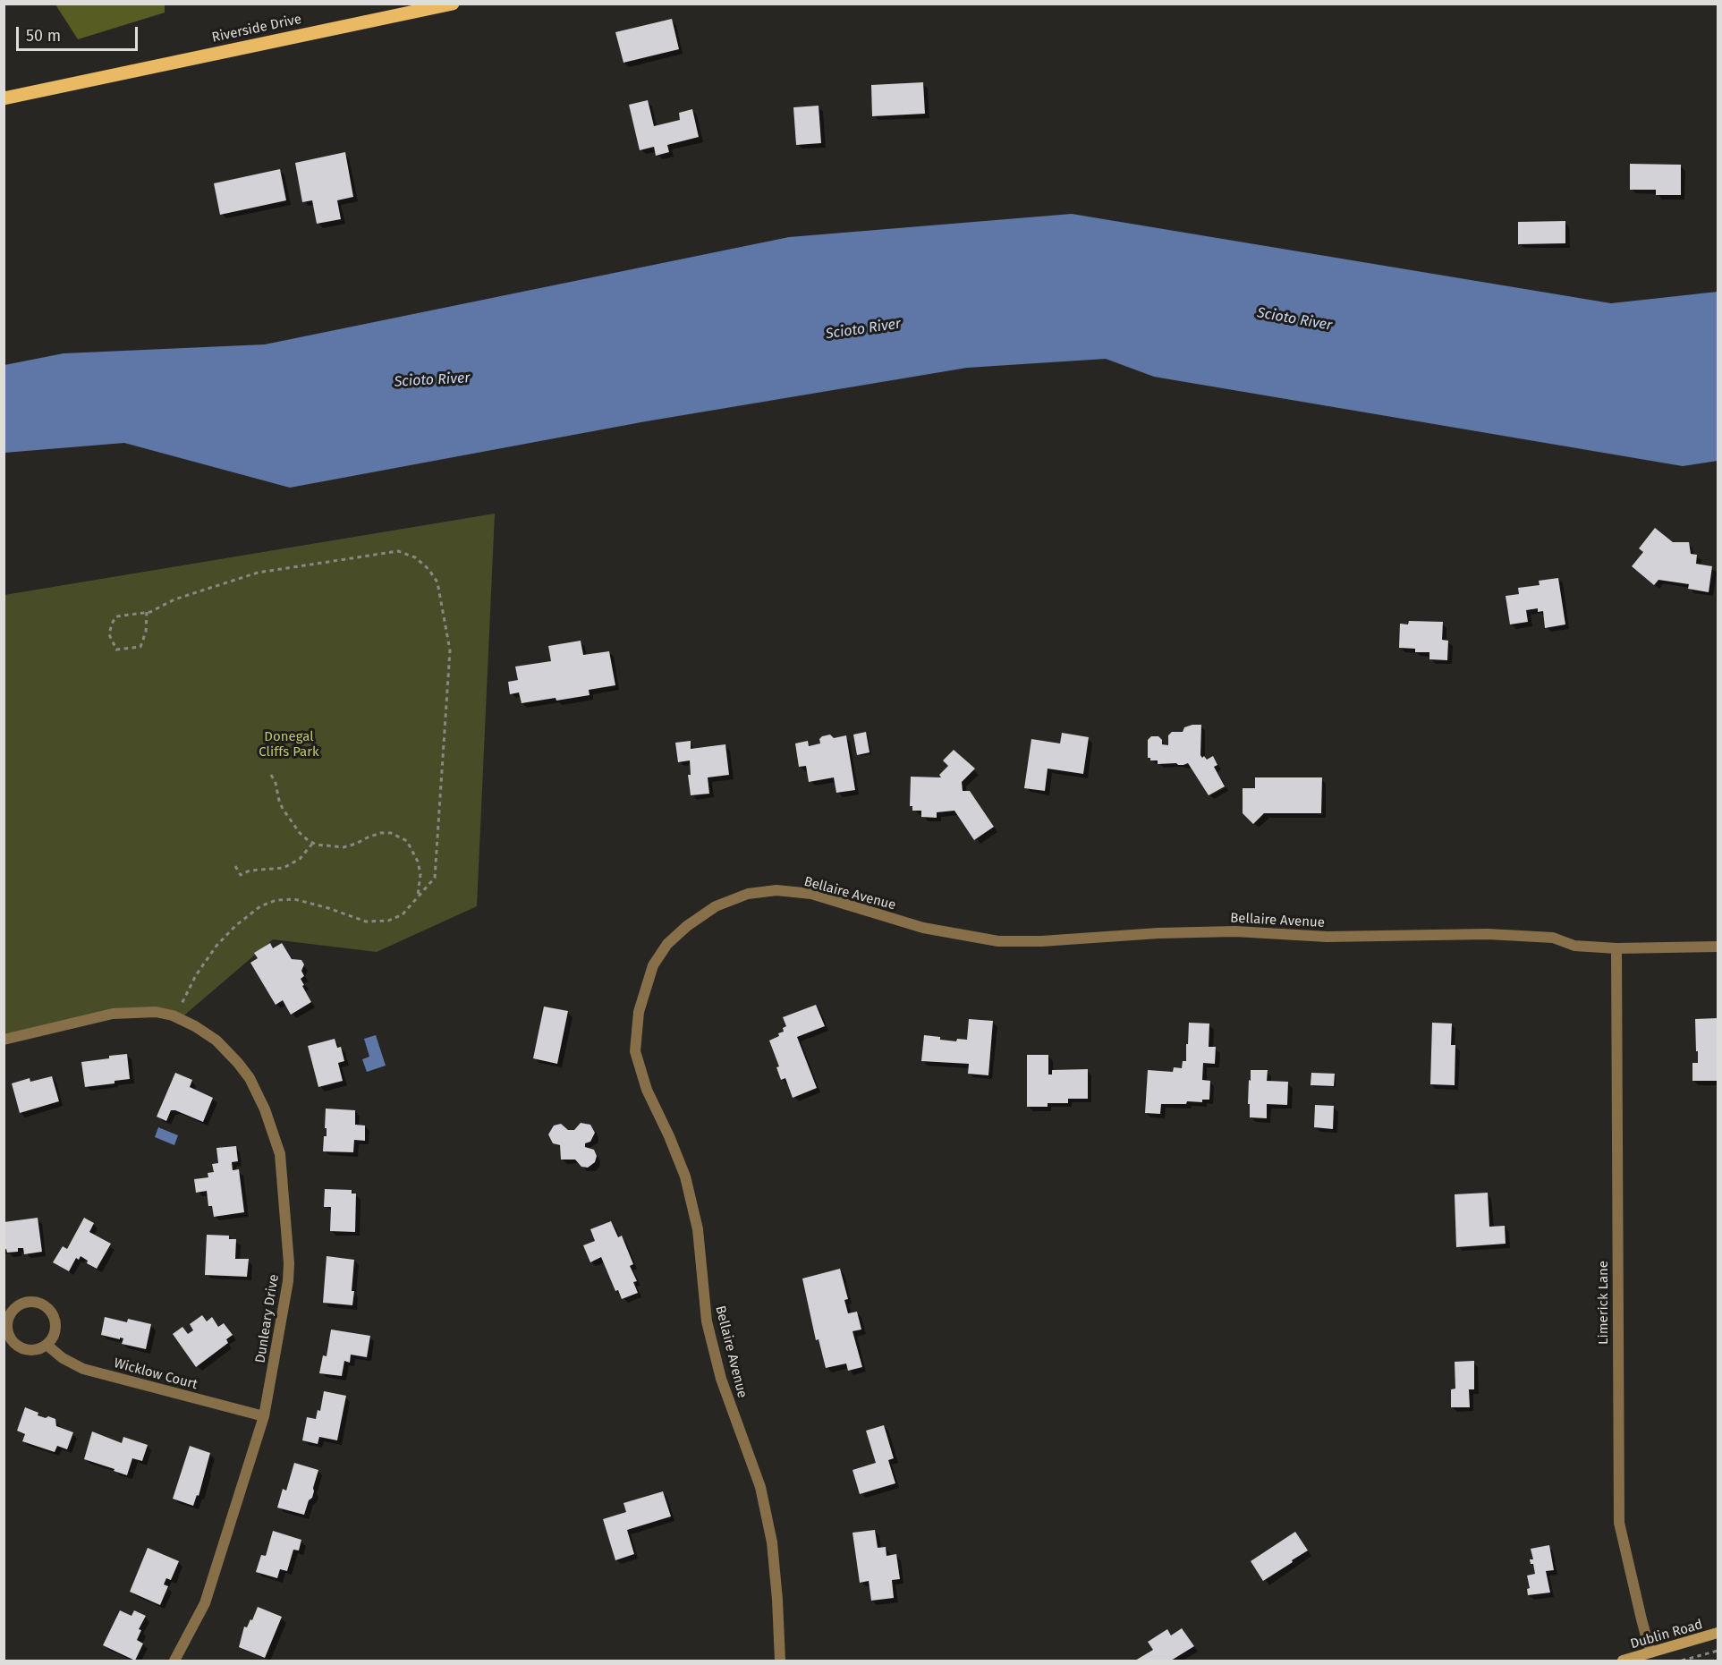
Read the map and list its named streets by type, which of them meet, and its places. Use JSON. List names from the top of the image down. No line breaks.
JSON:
{"streets":{"main road":["Riverside Drive","Dublin Road"],"street":["Bellaire Avenue","Limerick Lane","Dunleary Drive","Wicklow Court"]},"crossings":[["Bellaire Avenue","Limerick Lane"],["Limerick Lane","Dublin Road"],["Dunleary Drive","Wicklow Court"]],"water":["Scioto River"],"parks":["Donegal Cliffs Park"],"scale_bar":"50 m"}
